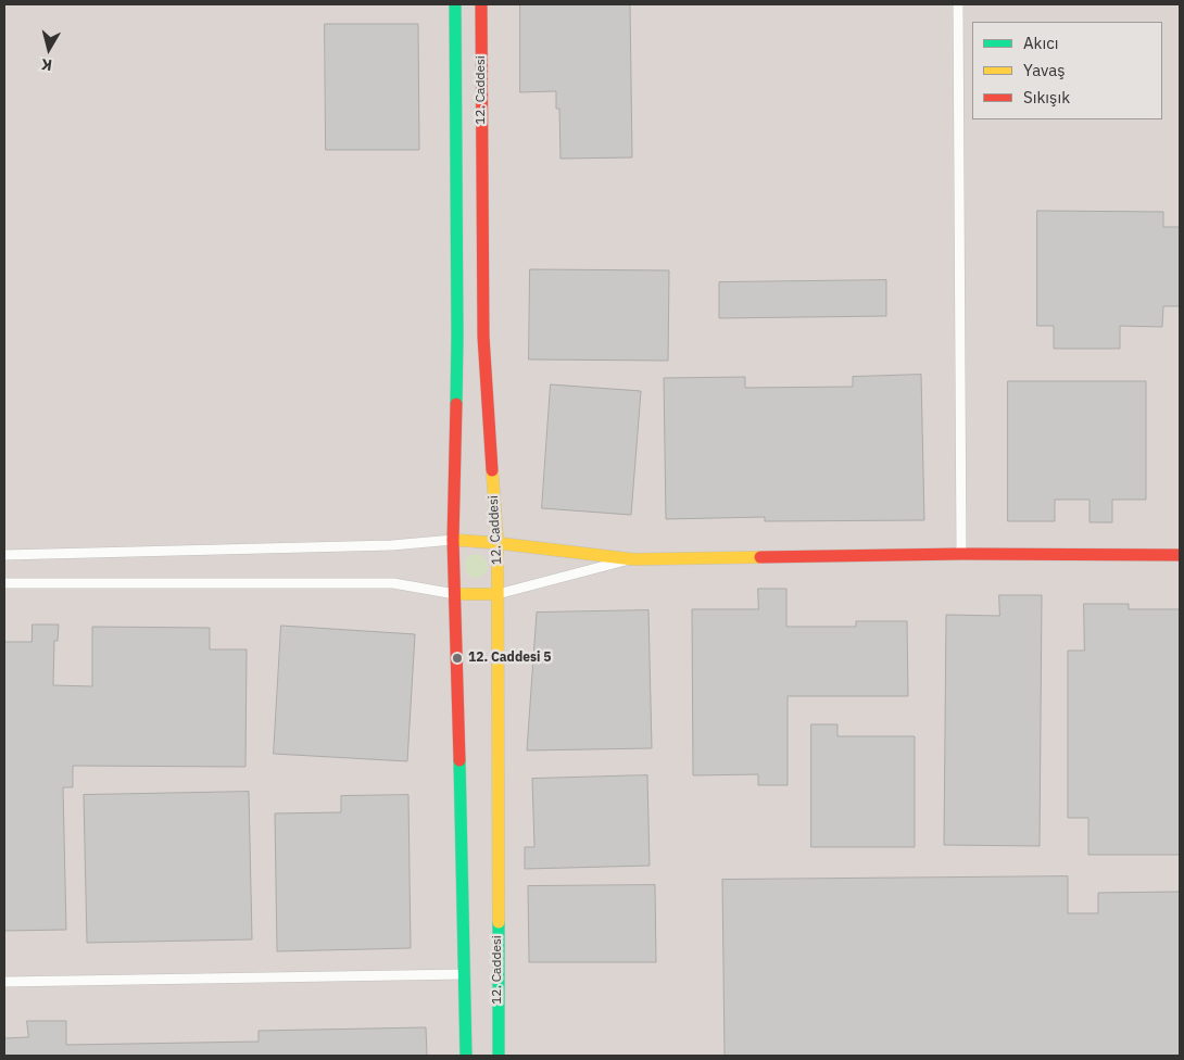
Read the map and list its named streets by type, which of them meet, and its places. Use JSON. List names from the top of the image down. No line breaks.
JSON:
{"streets":{"street":["12. Caddesi"]},"places":["12. Caddesi 5"],"legend":["Akıcı","Yavaş","Sıkışık"],"north":"bottom"}
